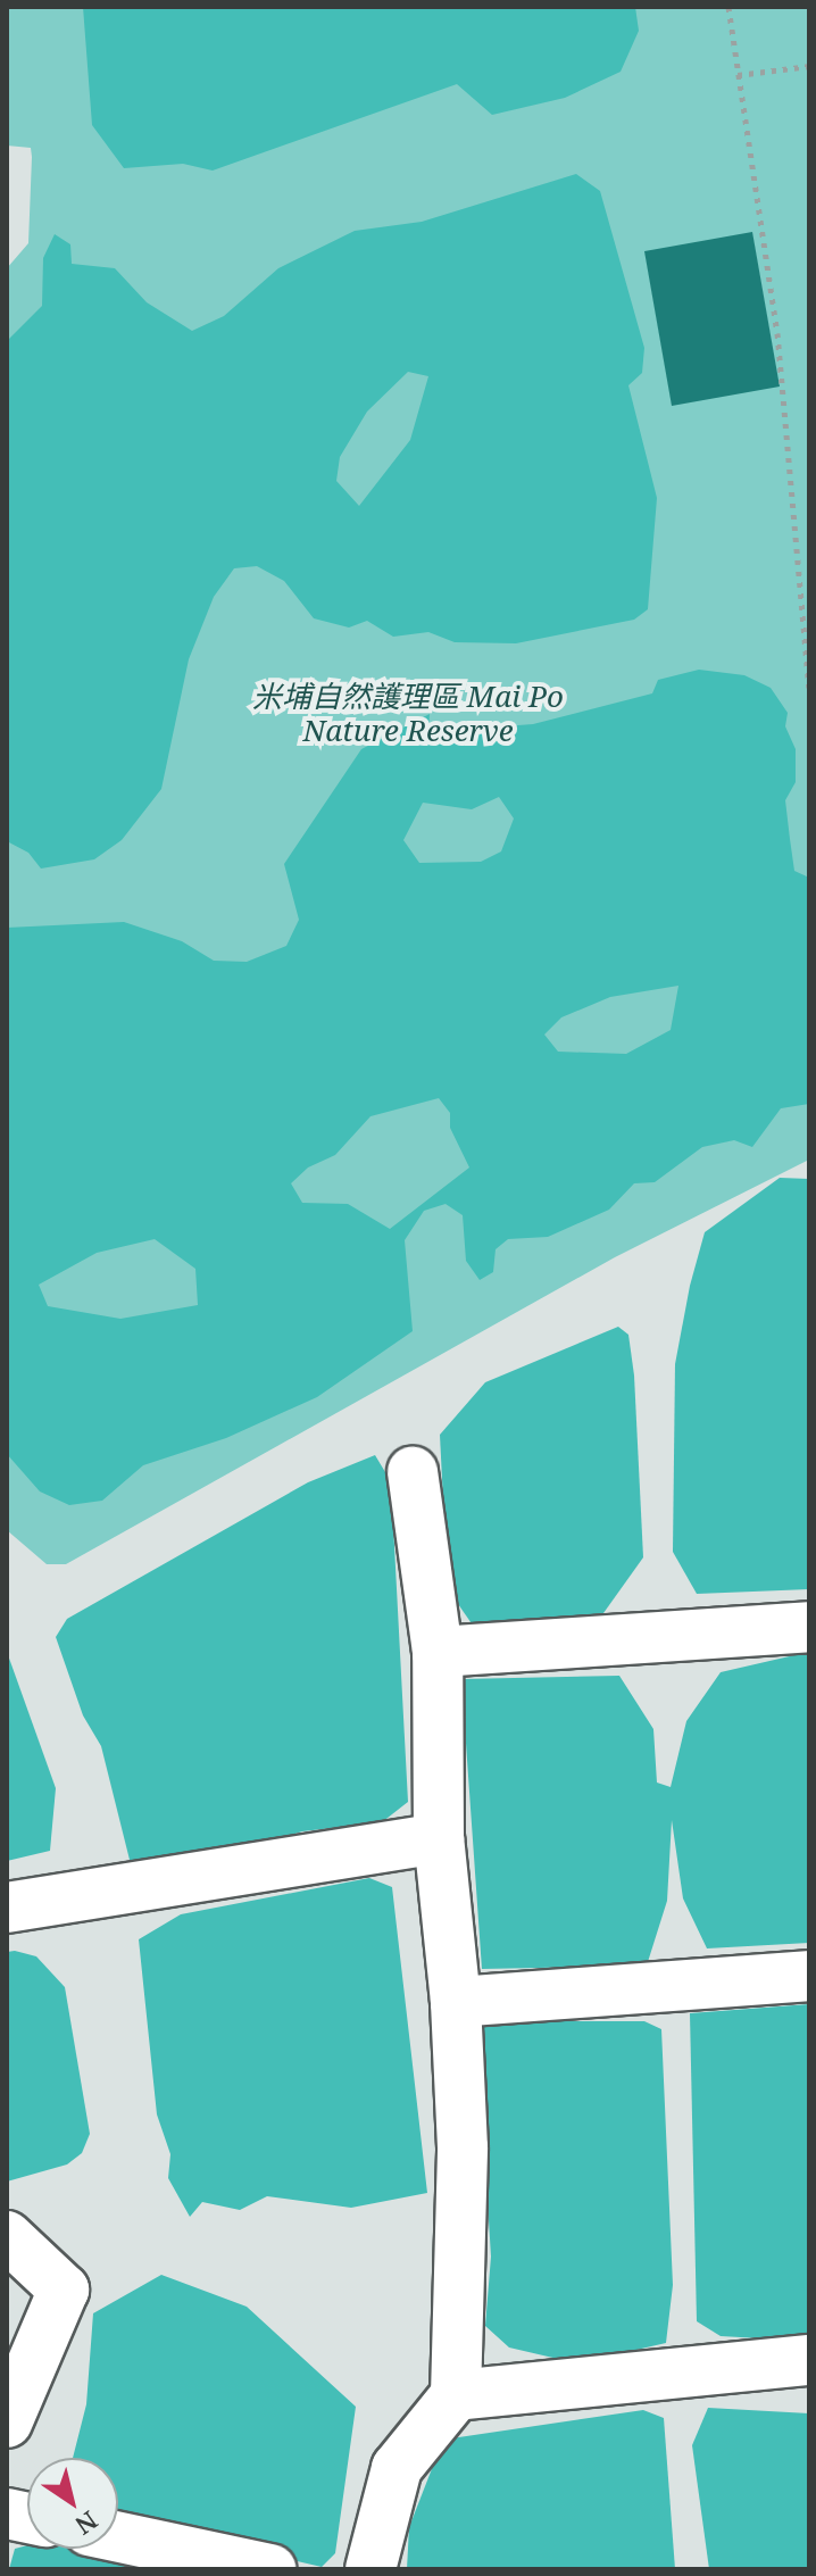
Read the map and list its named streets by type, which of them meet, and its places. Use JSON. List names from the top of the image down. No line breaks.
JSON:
{"parks":["米埔自然護理區 Mai Po Nature Reserve"],"north":"bottom right"}
